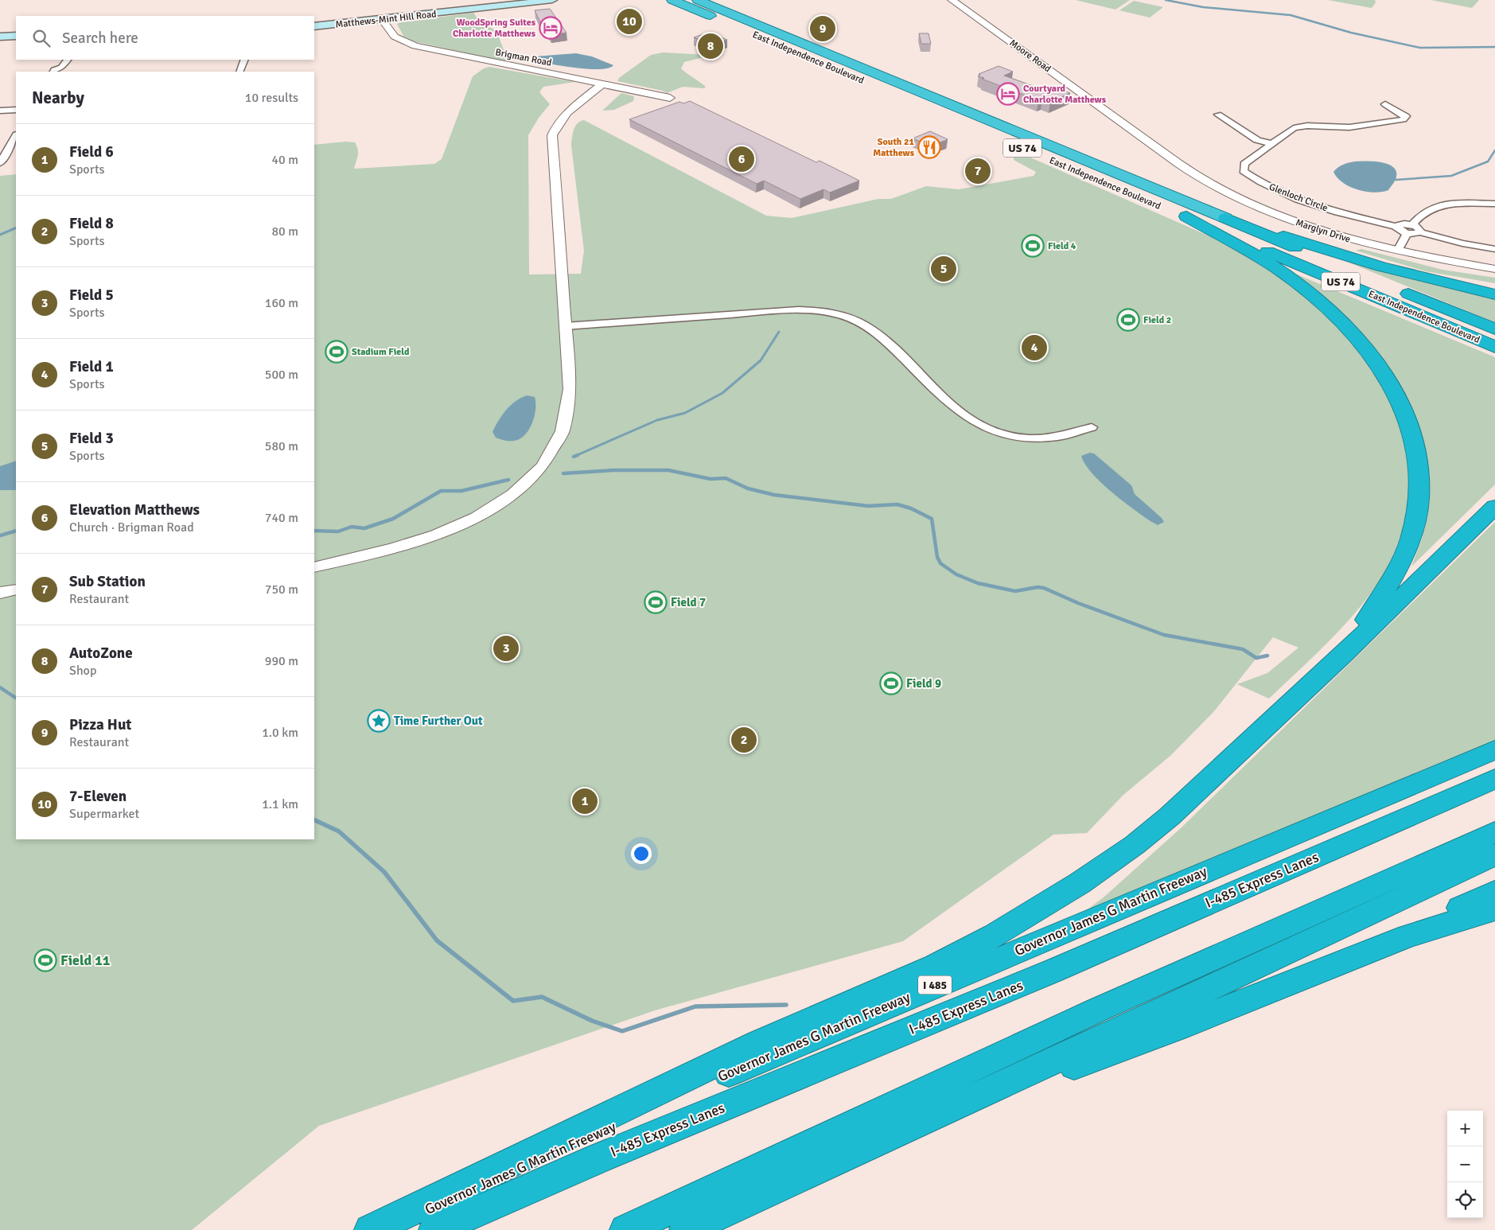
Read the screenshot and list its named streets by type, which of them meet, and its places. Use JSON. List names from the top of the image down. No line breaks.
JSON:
{"streets":{"highway":["East Independence Boulevard","US 74","I-485 Express Lanes","Governor James G Martin Freeway","I 485"],"main road":["Matthews-Mint Hill Road"],"street":["Moore Road","Brigman Road","Glenloch Circle","Marglyn Drive"]},"crossings":[["Matthews-Mint Hill Road","Brigman Road"],["Moore Road","Marglyn Drive"]],"places":{"hotel":["WoodSpring Suites Charlotte Matthews","Courtyard Charlotte Matthews"],"restaurant":["South 21 Matthews"],"sports":["Field 4","Field 2","Stadium Field","Field 7","Field 9","Field 11"],"place":["Time Further Out"]},"page":{"pins":["10","9","8","6","7","5","4","3","2","1"],"search":"Search here","heading":["Nearby","10 results"],"list":[{"mark":"1","name":"Field 6","note":"Sports","value":"40 m"},{"mark":"2","name":"Field 8","note":"Sports","value":"80 m"},{"mark":"3","name":"Field 5","note":"Sports","value":"160 m"},{"mark":"4","name":"Field 1","note":"Sports","value":"500 m"},{"mark":"5","name":"Field 3","note":"Sports","value":"580 m"},{"mark":"6","name":"Elevation Matthews","note":"Church · Brigman Road","value":"740 m"},{"mark":"7","name":"Sub Station","note":"Restaurant","value":"750 m"},{"mark":"8","name":"AutoZone","note":"Shop","value":"990 m"},{"mark":"9","name":"Pizza Hut","note":"Restaurant","value":"1.0 km"},{"mark":"10","name":"7-Eleven","note":"Supermarket","value":"1.1 km"}],"map_buttons":["+","−"]}}
